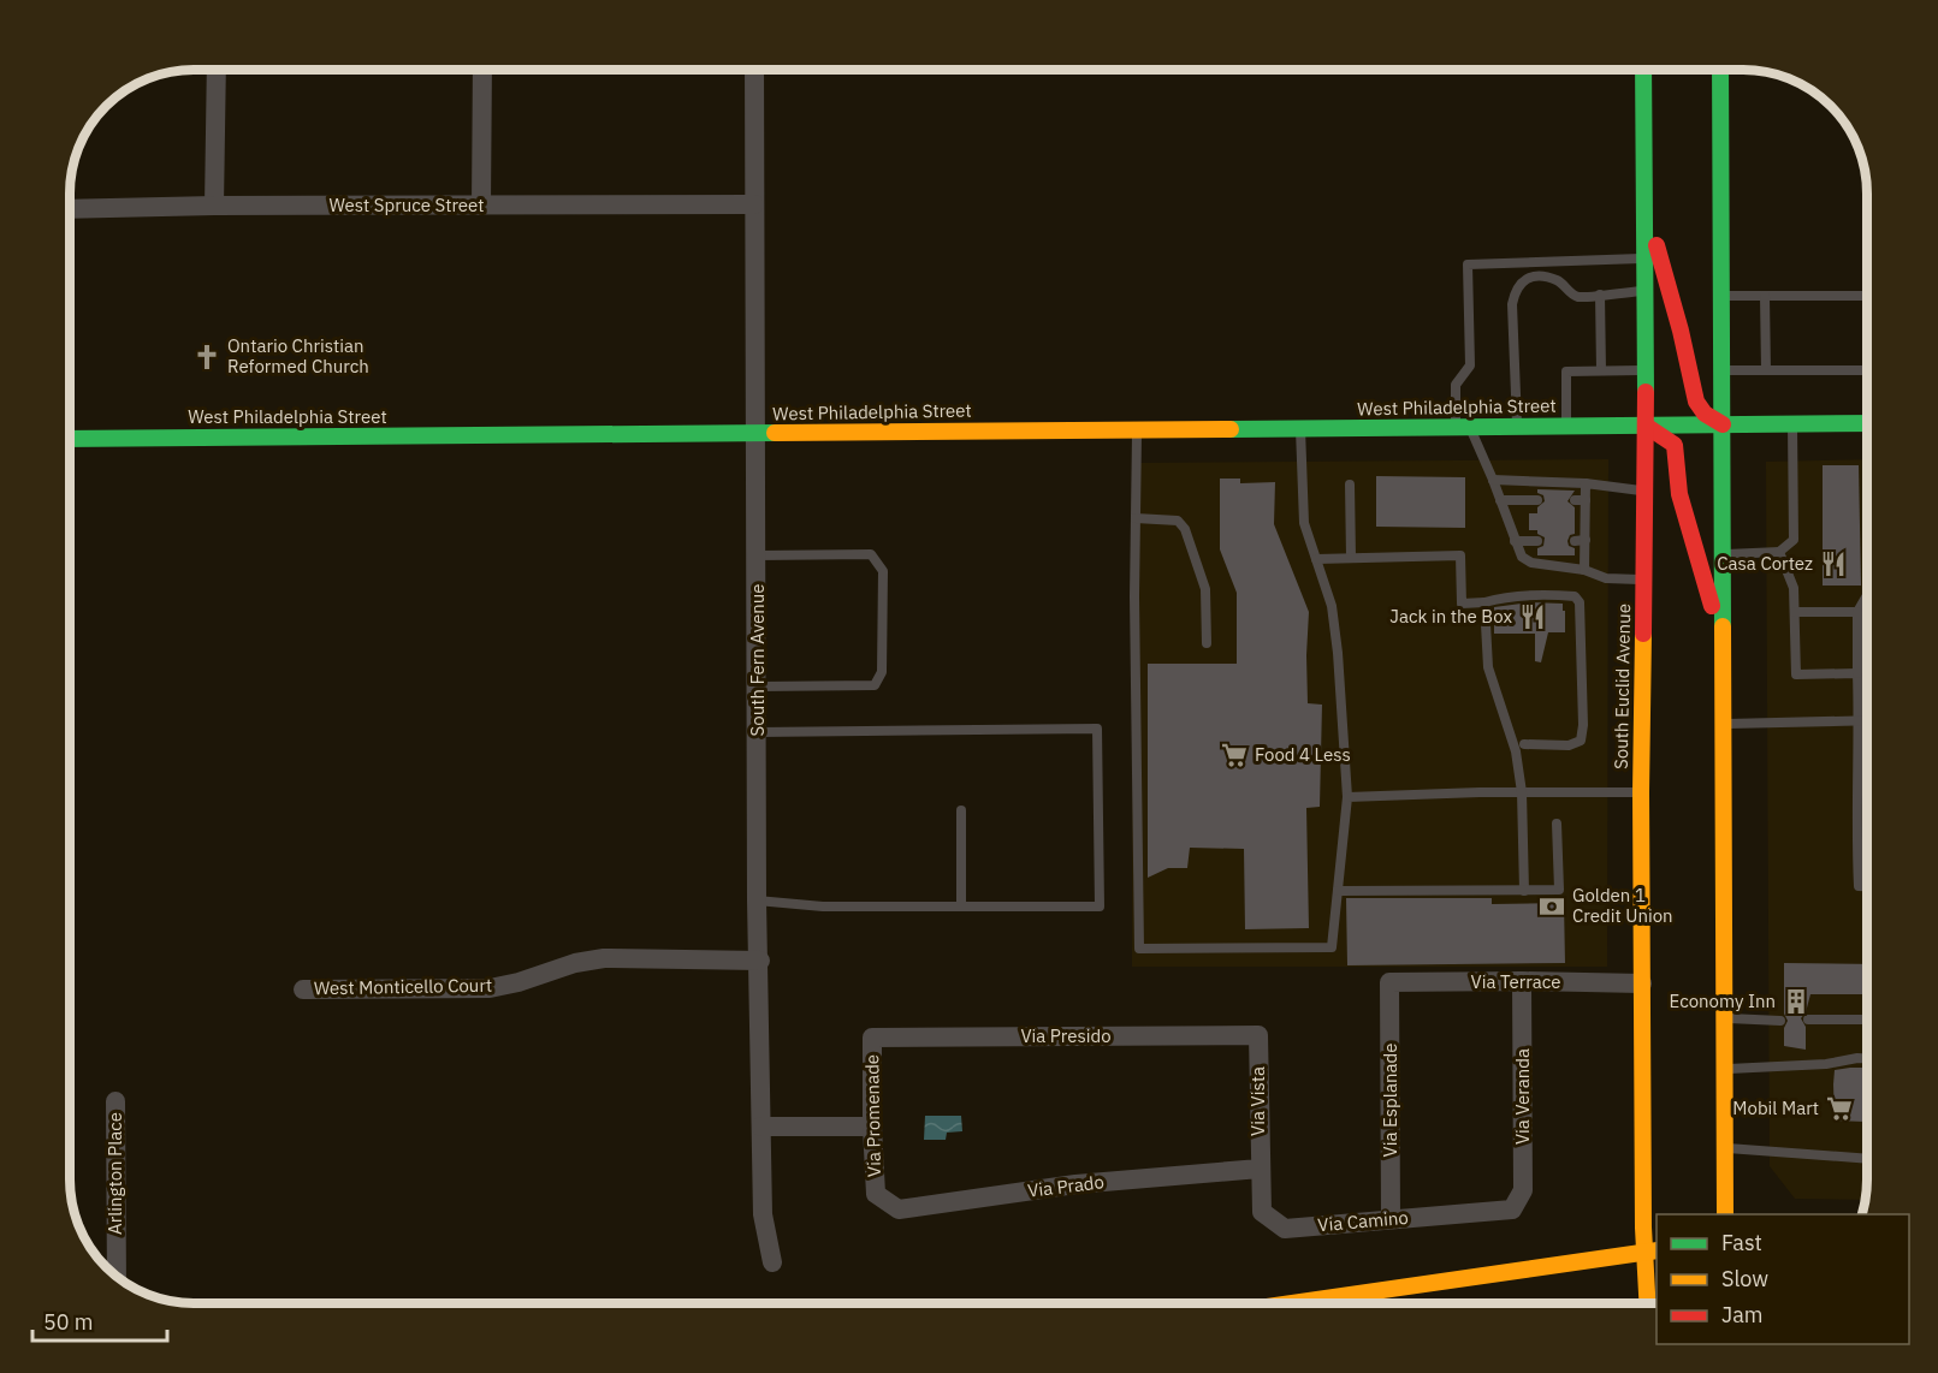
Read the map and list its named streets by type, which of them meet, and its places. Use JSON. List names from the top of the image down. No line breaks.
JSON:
{"streets":{"main road":["West Philadelphia Street","South Euclid Avenue"],"street":["West Spruce Street","South Fern Avenue","Via Terrace","West Monticello Court","Via Presido","Via Veranda","Via Esplanade","Via Vista","Via Promenade","Arlington Place","Via Prado","Via Camino"]},"crossings":[["West Spruce Street","South Fern Avenue"],["West Philadelphia Street","South Fern Avenue"],["West Philadelphia Street","South Euclid Avenue"],["South Fern Avenue","West Monticello Court"],["South Euclid Avenue","Via Terrace"],["Via Terrace","Via Veranda"],["Via Terrace","Via Esplanade"],["Via Presido","Via Vista"],["Via Presido","Via Promenade"],["Via Veranda","Via Camino"],["Via Esplanade","Via Camino"],["Via Vista","Via Prado"],["Via Vista","Via Camino"],["Via Promenade","Via Prado"],["Via Prado","Via Camino"]],"places":{"church":["Ontario Christian Reformed Church"],"restaurant":["Casa Cortez","Jack in the Box"],"supermarket":["Food 4 Less","Mobil Mart"],"bank":["Golden 1 Credit Union"],"building":["Economy Inn"]},"legend":["Fast","Slow","Jam"],"scale_bar":"50 m"}
